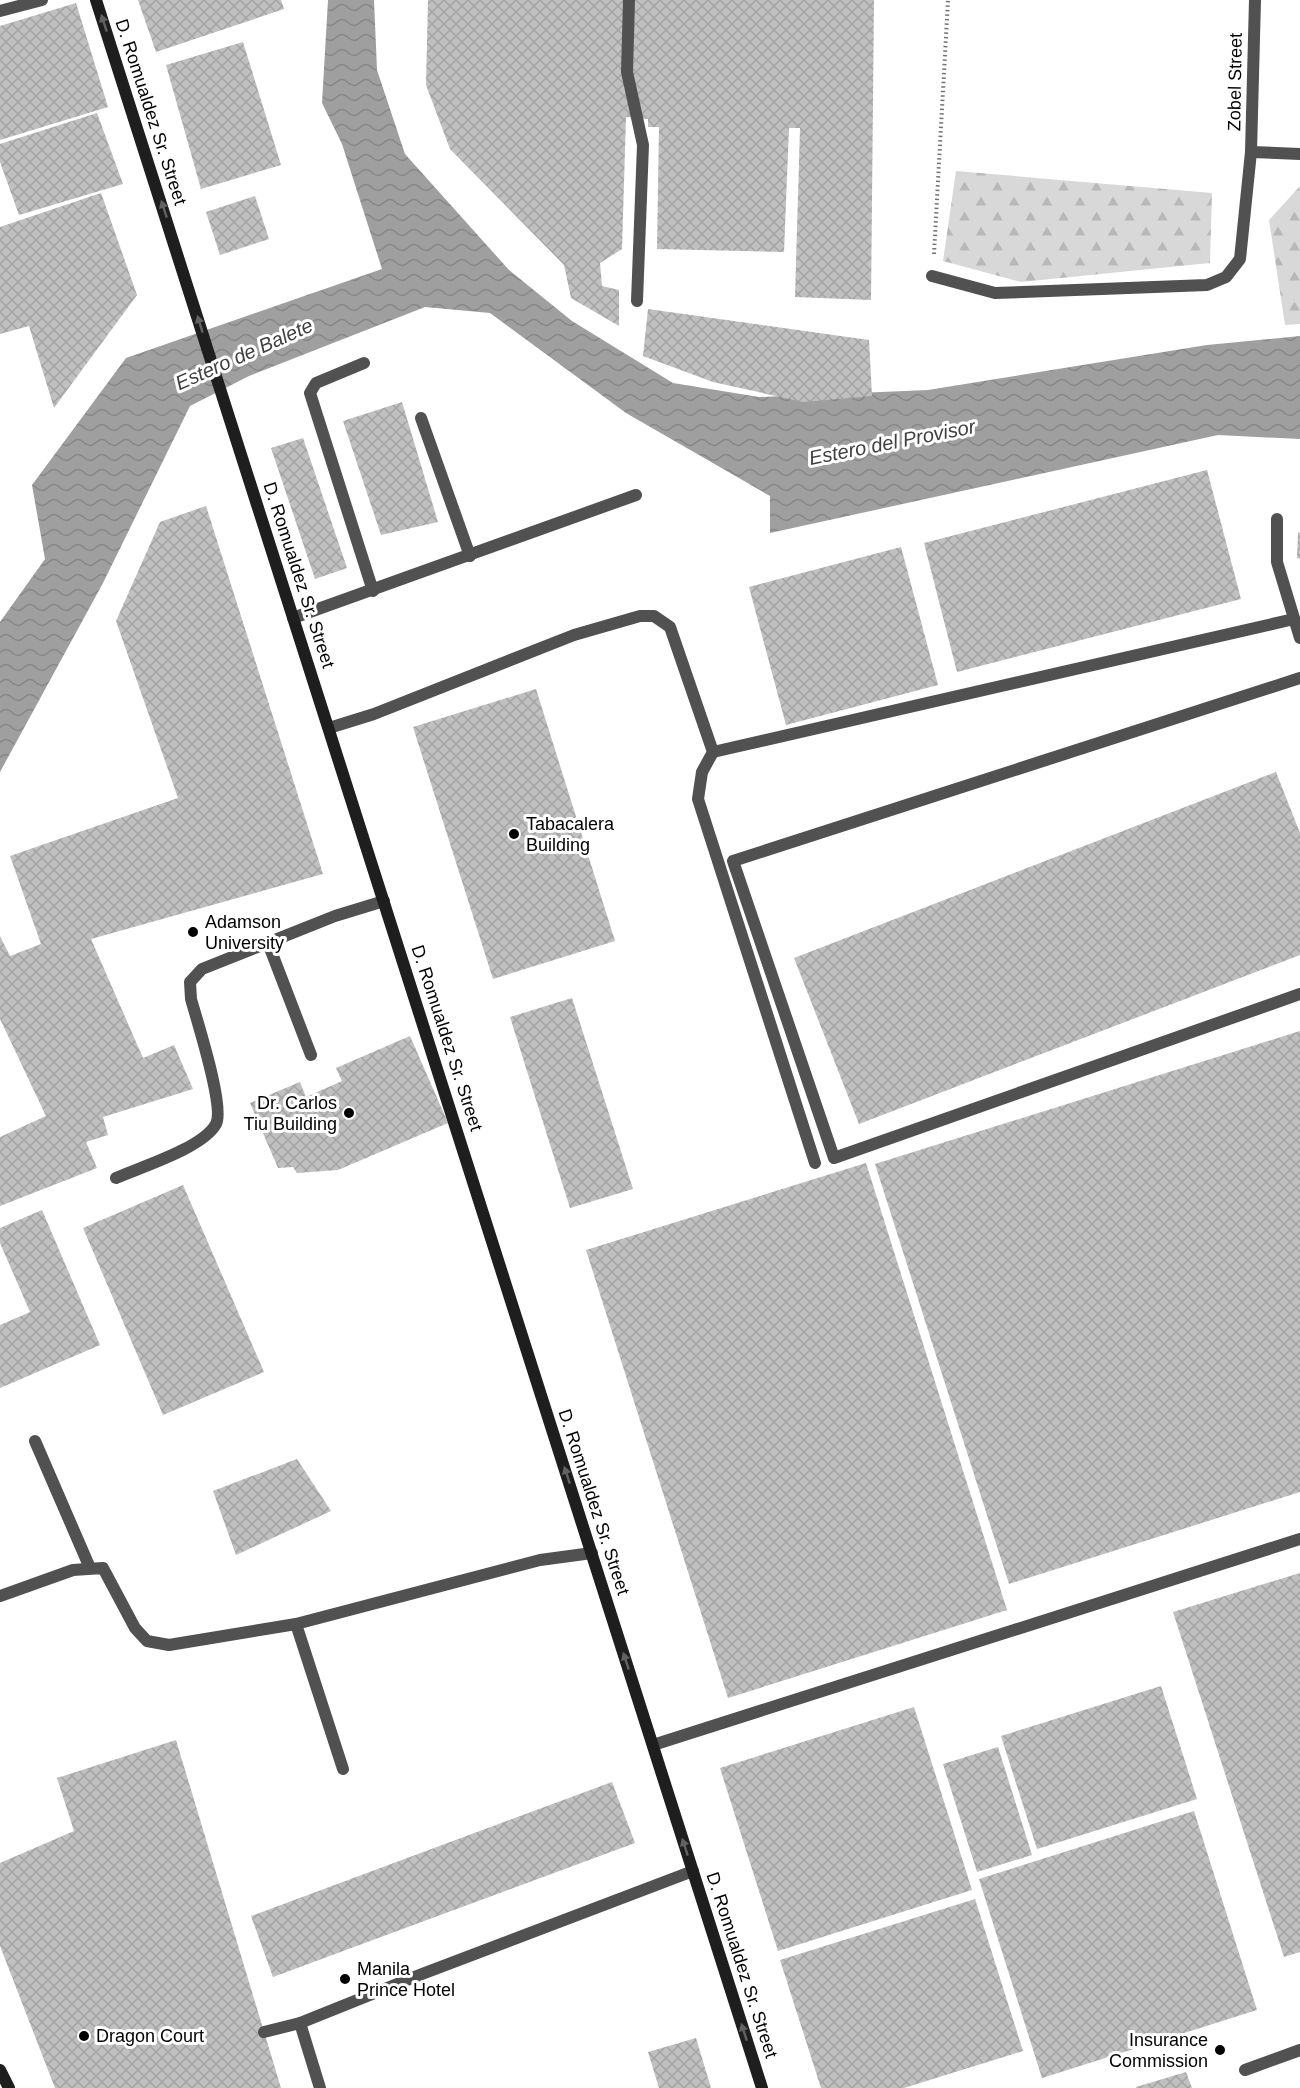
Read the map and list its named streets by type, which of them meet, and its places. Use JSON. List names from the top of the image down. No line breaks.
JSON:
{"streets":{"main road":["D. Romualdez Sr. Street"],"street":["Zobel Street"]},"one_way":["D. Romualdez Sr. Street"],"water":["Estero de Balete","Estero del Provisor"],"places":["Tabacalera Building","Adamson University","Dr. Carlos Tiu Building","Manila Prince Hotel","Dragon Court","Insurance Commission"]}
